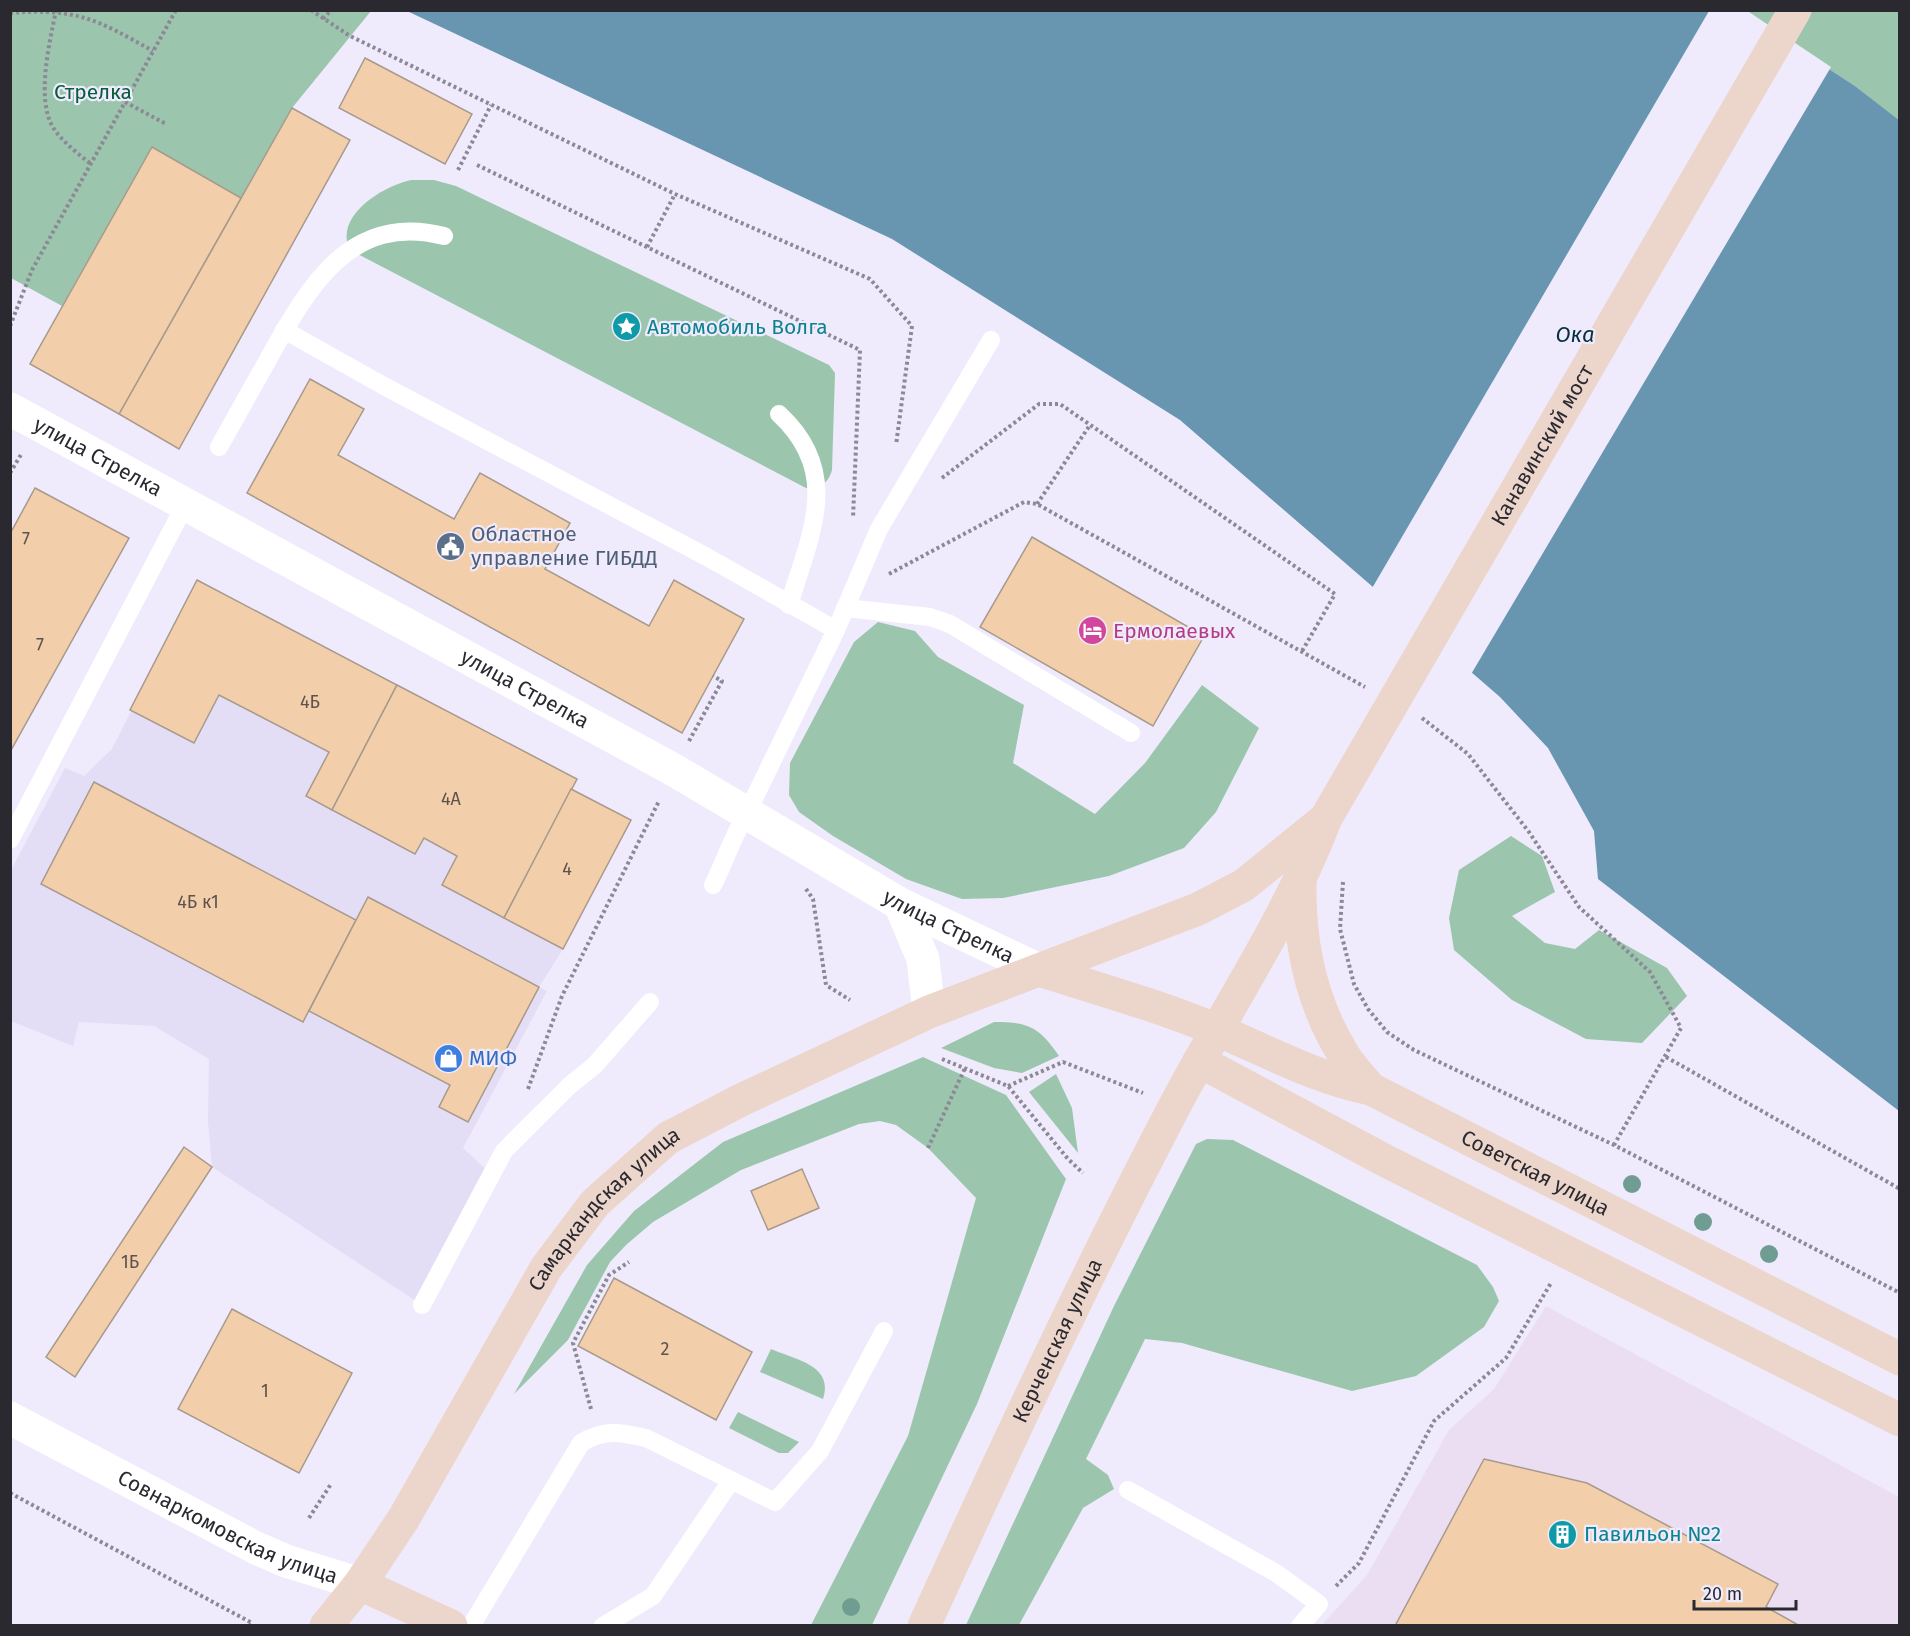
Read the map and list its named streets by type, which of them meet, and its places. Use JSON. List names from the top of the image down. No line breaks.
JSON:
{"streets":{"main road":["Канавинский мост","Советская улица","Самаркандская улица","Керченская улица","Совнаркомовская улица"],"street":["улица Стрелка"]},"crossings":[["Канавинский мост","Самаркандская улица"],["улица Стрелка","Самаркандская улица"],["Советская улица","Керченская улица"],["Самаркандская улица","Совнаркомовская улица"]],"water":["Ока"],"parks":["Стрелка"],"places":{"place":["Автомобиль Волга"],"public building":["Областное управление ГИБДД"],"hotel":["Ермолаевых"],"shop":["МИФ"],"building":["Павильон №2"]},"house_numbers":["7","7","4Б","4А","4","4Б к1","1Б","2","1"],"scale_bar":"20 m"}
